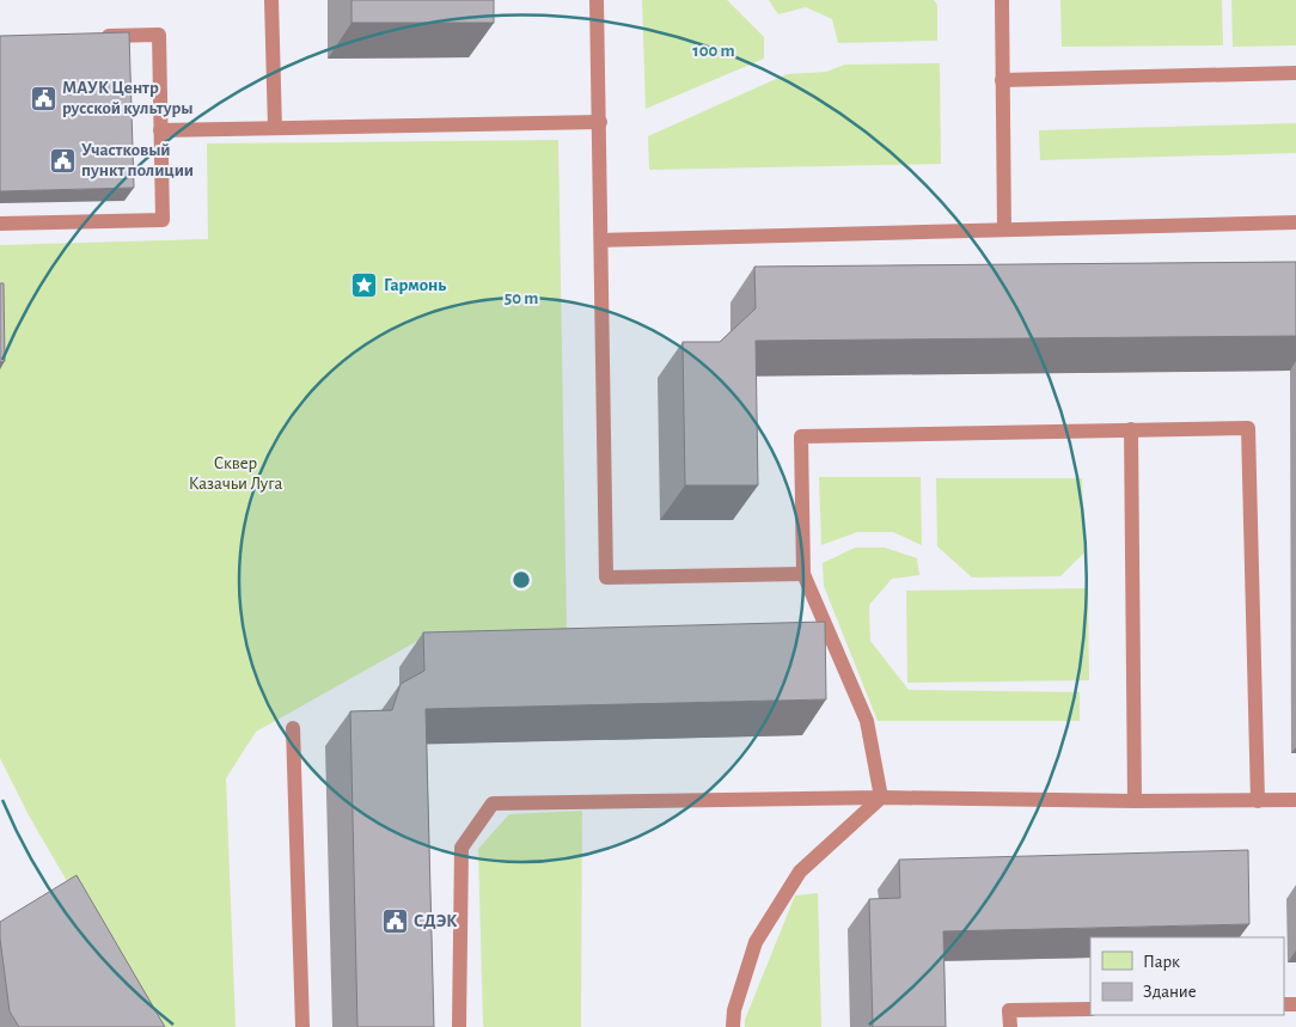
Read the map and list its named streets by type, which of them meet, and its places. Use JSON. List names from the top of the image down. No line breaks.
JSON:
{"parks":["Сквер Казачьи Луга"],"places":{"public building":["МАУК Центр русской культуры","Участковый пункт полиции","СДЭК"],"place":["Гармонь"]},"legend":["Парк","Здание"],"rings":["100 m","50 m"]}
